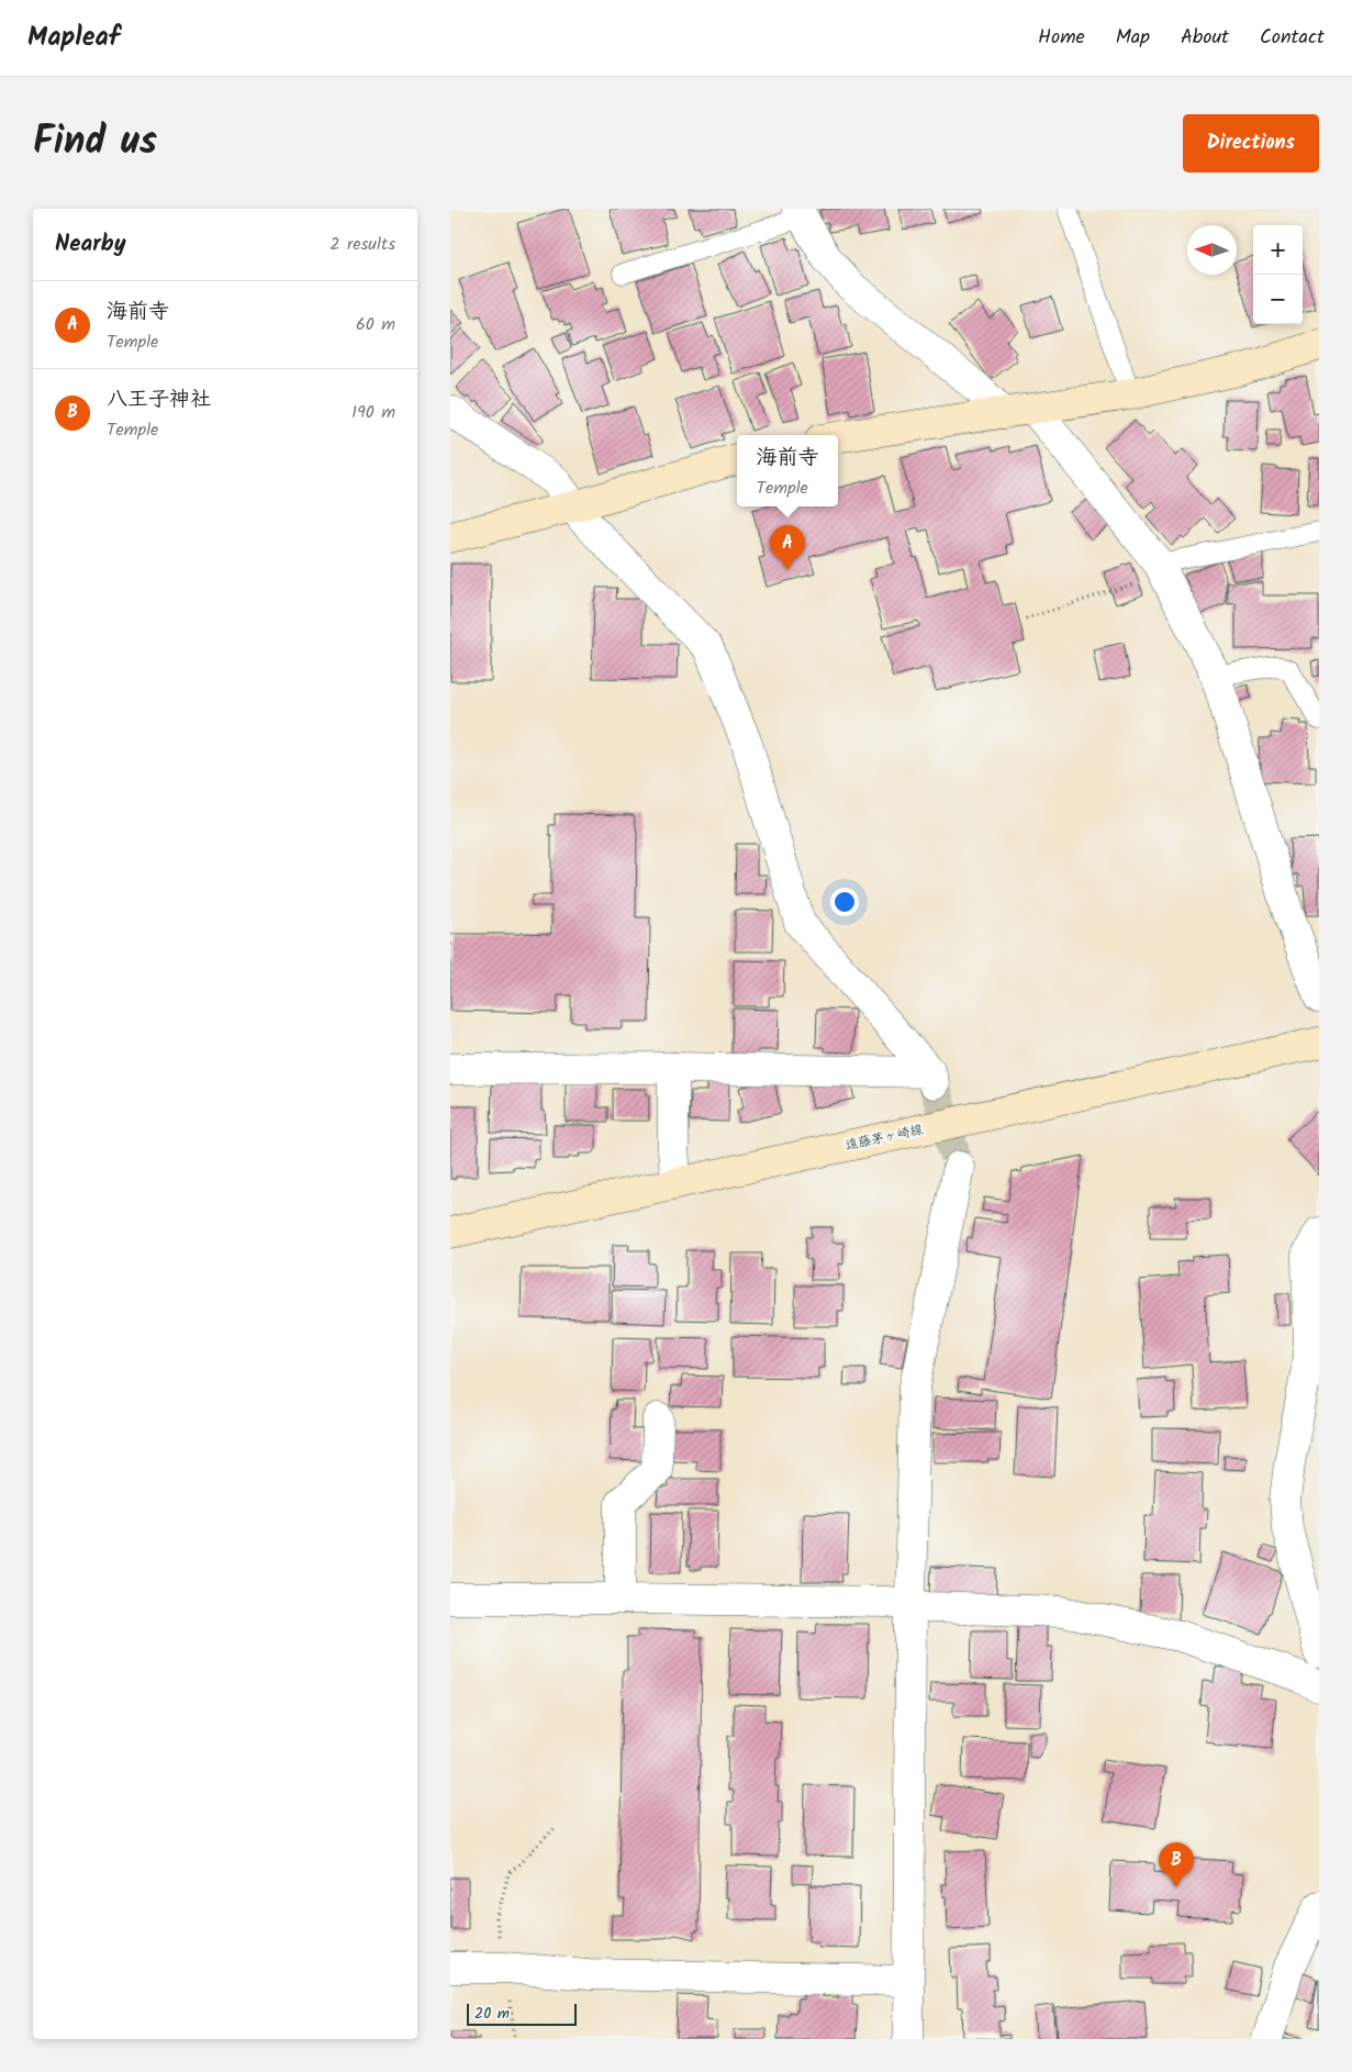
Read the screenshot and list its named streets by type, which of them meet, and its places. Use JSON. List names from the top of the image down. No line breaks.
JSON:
{"streets":{"main road":["遠藤茅ヶ崎線"]},"scale_bar":"20 m","north":"left","page":{"header":"Mapleaf","nav":["Home","Map","About","Contact"],"title":"Find us","buttons":"Directions","heading":["Nearby","2 results"],"map_buttons":["+","−"],"list":[{"mark":"A","name":"海前寺","note":"Temple","value":"60 m"},{"mark":"B","name":"八王子神社","note":"Temple","value":"190 m"}],"popup":["海前寺","Temple"],"pins":["A","B"],"scale":"20 m"}}
